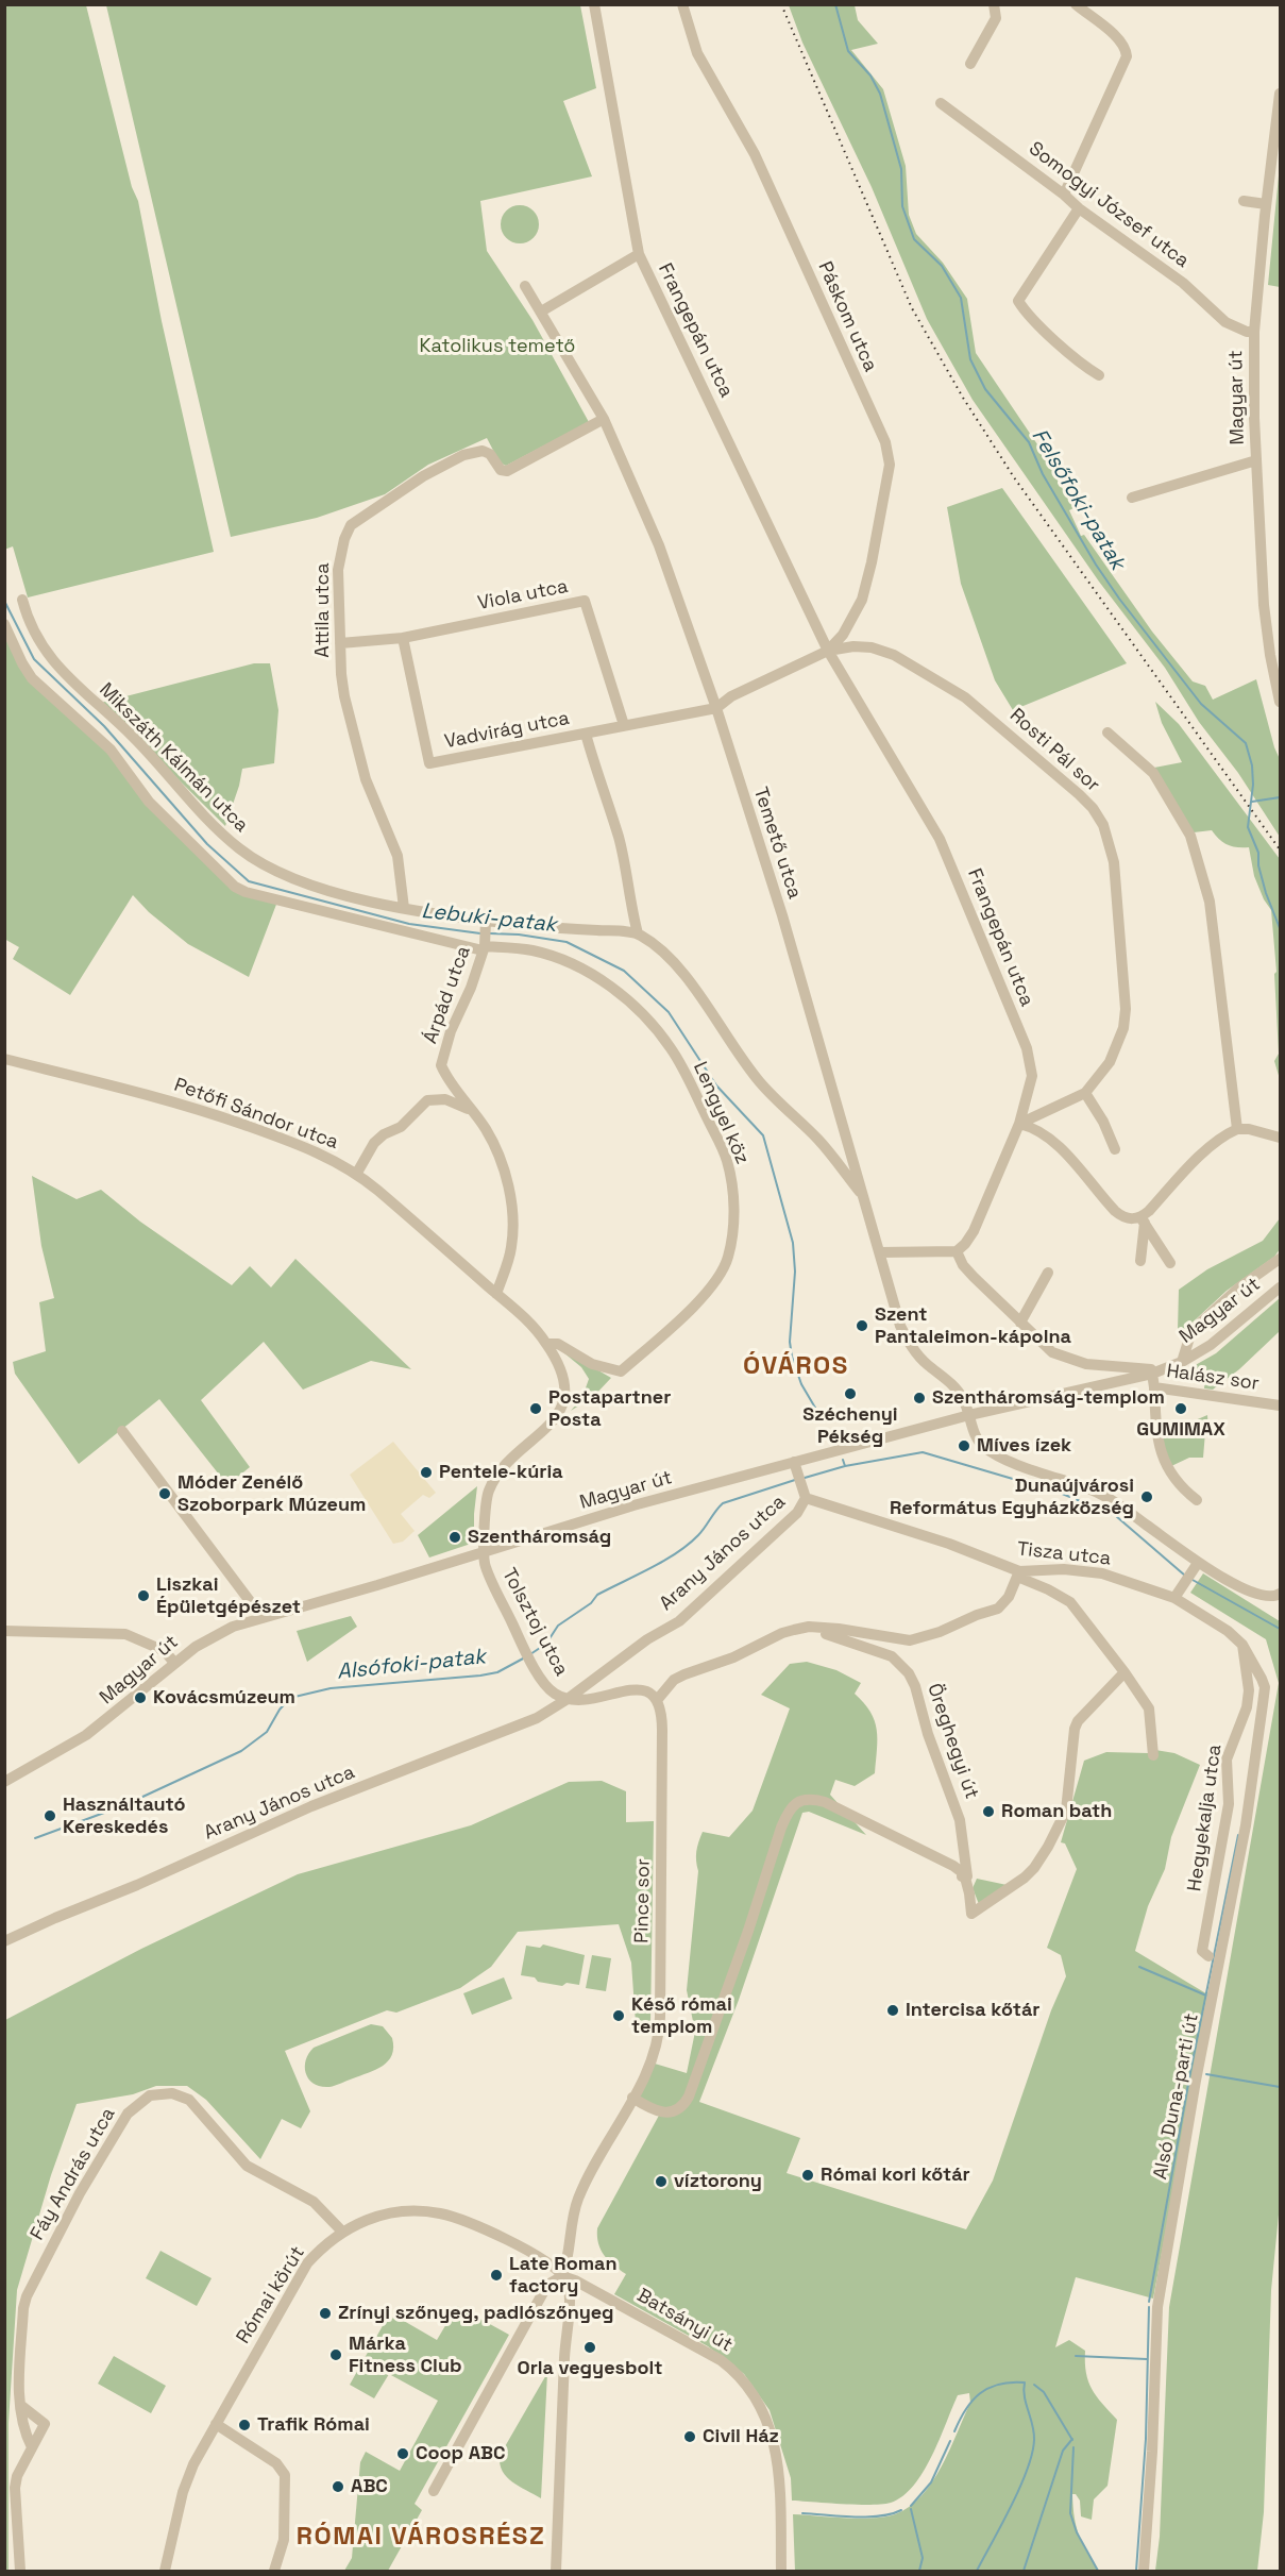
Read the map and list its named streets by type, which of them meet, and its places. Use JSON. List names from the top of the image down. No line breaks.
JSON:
{"streets":{"street":["Somogyi József utca","Páskom utca","Frangepán utca","Magyar út","Viola utca","Attila utca","Vadvirág utca","Rosti Pál sor","Mikszáth Kálmán utca","Temető utca","Árpád utca","Lengyel köz","Petőfi Sándor utca","Halász sor","Arany János utca","Tisza utca","Tolsztoj utca","Öreghegyi út","Hegyekalja utca","Pince sor","Alsó Duna-parti út","Fáy András utca","Római körút","Batsányi út"]},"crossings":[["Somogyi József utca","Magyar út"],["Páskom utca","Frangepán utca"],["Páskom utca","Rosti Pál sor"],["Frangepán utca","Rosti Pál sor"],["Magyar út","Temető utca"],["Magyar út","Petőfi Sándor utca"],["Magyar út","Halász sor"],["Magyar út","Tolsztoj utca"],["Viola utca","Attila utca"],["Viola utca","Vadvirág utca"],["Attila utca","Mikszáth Kálmán utca"],["Attila utca","Temető utca"],["Vadvirág utca","Temető utca"],["Mikszáth Kálmán utca","Árpád utca"],["Árpád utca","Lengyel köz"],["Lengyel köz","Petőfi Sándor utca"],["Petőfi Sándor utca","Tolsztoj utca"],["Arany János utca","Tisza utca"],["Arany János utca","Tolsztoj utca"],["Arany János utca","Öreghegyi út"],["Arany János utca","Pince sor"],["Tisza utca","Hegyekalja utca"],["Tisza utca","Alsó Duna-parti út"],["Öreghegyi út","Pince sor"],["Hegyekalja utca","Alsó Duna-parti út"],["Pince sor","Római körút"],["Pince sor","Batsányi út"],["Fáy András utca","Római körút"],["Római körút","Batsányi út"]],"districts":["ÓVÁROS","RÓMAI VÁROSRÉSZ"],"water":["Felsőfoki-patak","Lebuki-patak","Alsófoki-patak"],"parks":["Katolikus temető"],"places":["Szent Pantaleimon-kápolna","Széchenyi Pékség","Szentháromság-templom","Postapartner Posta","GUMIMAX","Míves ízek","Pentele-kúria","Móder Zenélő Szoborpark Múzeum","Dunaújvárosi Református Egyházközség","Szentháromság","Liszkai Épületgépészet","Kovácsmúzeum","Roman bath","Használtautó Kereskedés","Intercisa kőtár","Késő római templom","Római kori kőtár","víztorony","Late Roman factory","Zrínyi szőnyeg, padlószőnyeg","Orla vegyesbolt","Márka Fitness Club","Trafik Római","Civil Ház","Coop ABC","ABC"]}
